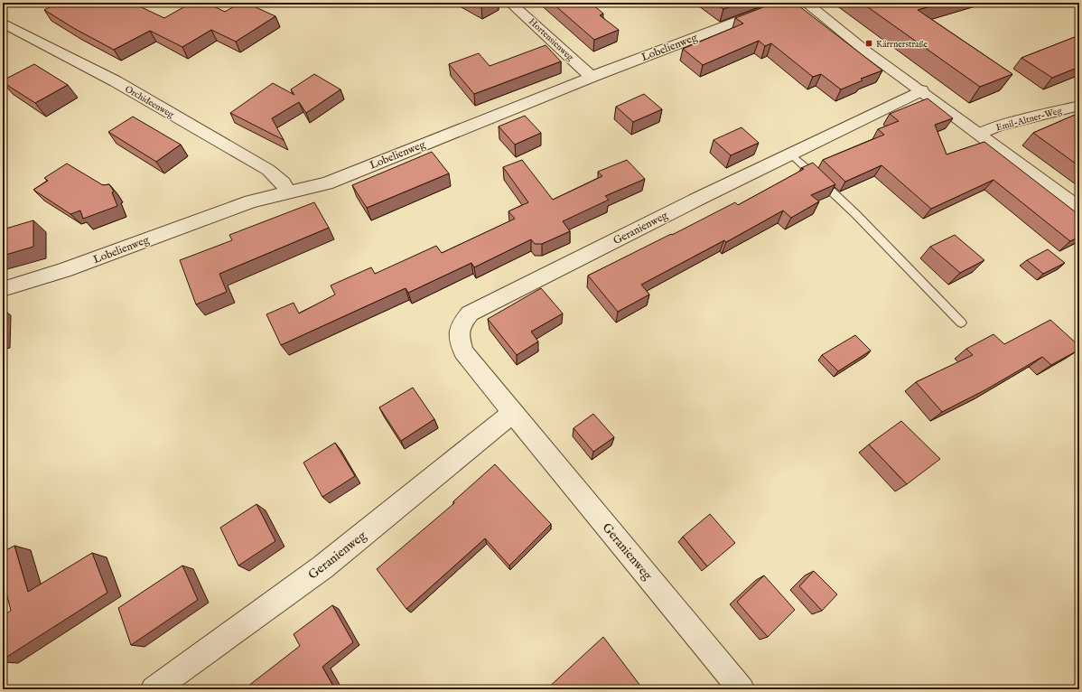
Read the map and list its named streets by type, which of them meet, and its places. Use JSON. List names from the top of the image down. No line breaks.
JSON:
{"streets":{"street":["Hortensienweg","Lobelienweg","Orchideenweg","Emil-Altner-Weg","Geranienweg"]},"crossings":[["Hortensienweg","Lobelienweg"],["Lobelienweg","Orchideenweg"]],"places":{"transit":["Kärrnerstraße"]}}
